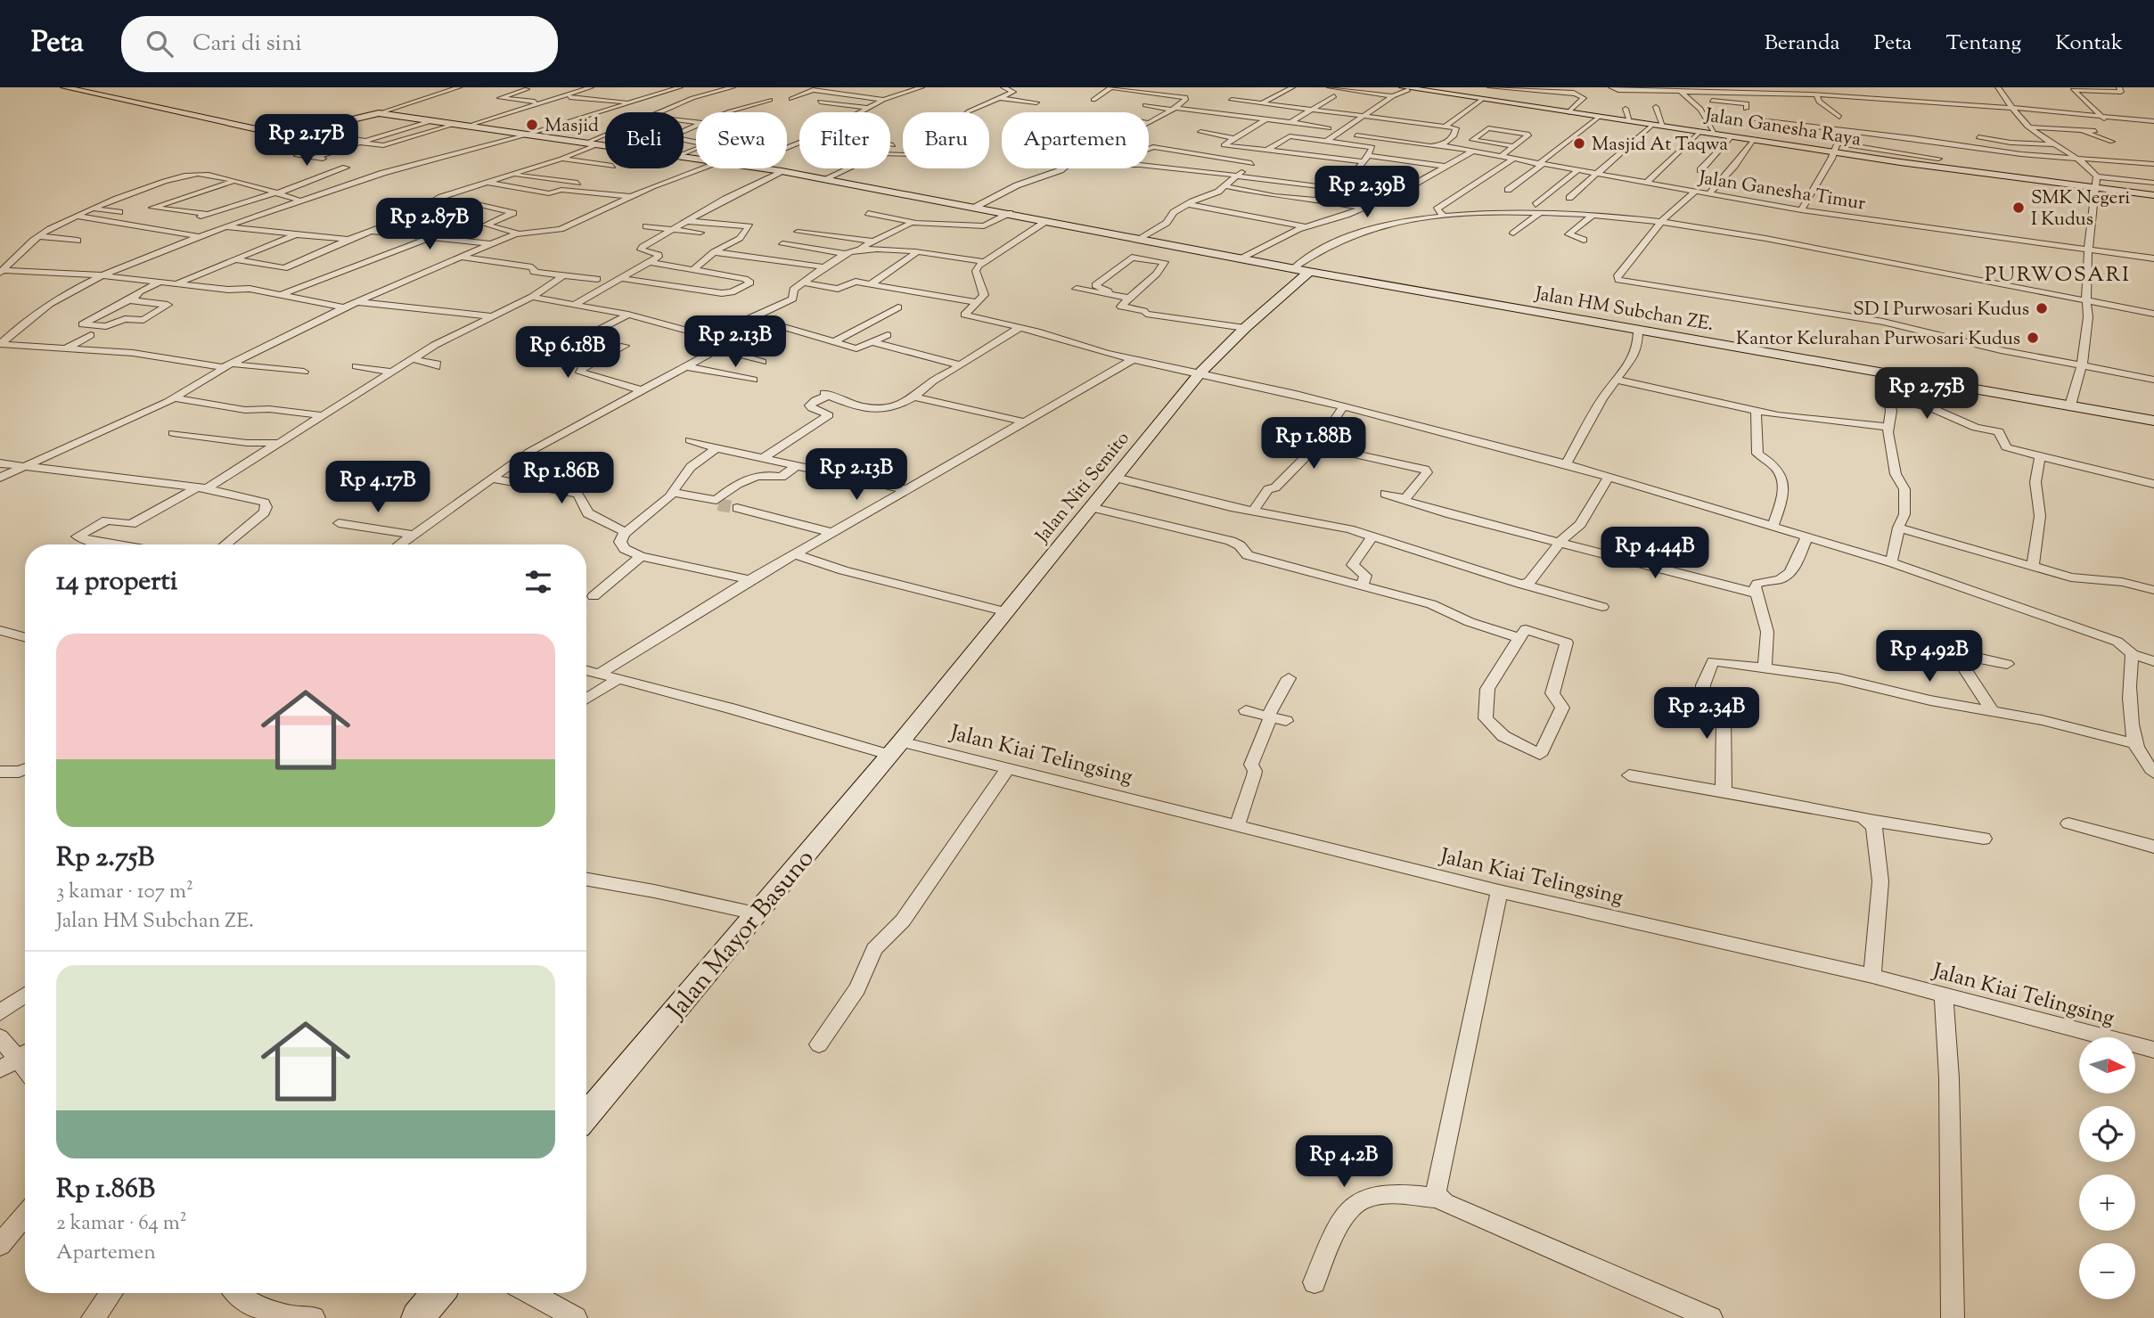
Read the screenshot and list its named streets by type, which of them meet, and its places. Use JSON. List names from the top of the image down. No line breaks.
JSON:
{"streets":{"street":["Jalan Ganesha Raya","Jalan Ganesha Timur","Jalan HM Subchan ZE.","Jalan Niti Semito","Jalan Kiai Telingsing","Jalan Mayor Basuno"]},"crossings":[["Jalan HM Subchan ZE.","Jalan Niti Semito"],["Jalan Niti Semito","Jalan Kiai Telingsing"],["Jalan Niti Semito","Jalan Mayor Basuno"],["Jalan Kiai Telingsing","Jalan Mayor Basuno"]],"districts":["PURWOSARI"],"places":["Masjid","Masjid At Taqwa","SMK Negeri I Kudus","SD I Purwosari Kudus","Kantor Kelurahan Purwosari Kudus"],"north":"right","page":{"header":"Peta","search":"Cari di sini","nav":["Beranda","Peta","Tentang","Kontak"],"chip":["Beli","Sewa","Filter","Baru","Apartemen"],"price":["Rp 2.17B","Rp 2.39B","Rp 2.87B","Rp 2.13B","Rp 6.18B","Rp 2.75B","Rp 1.88B","Rp 2.13B","Rp 1.86B","Rp 4.17B","Rp 4.44B","Rp 4.92B","Rp 2.34B","Rp 4.2B"],"heading":"14 properti","list":[{"name":"Rp 2.75B","note":"3 kamar · 107 m² · Jalan HM Subchan ZE."},{"name":"Rp 1.86B","note":"2 kamar · 64 m² · Apartemen"}],"map_buttons":["+","−"]}}
